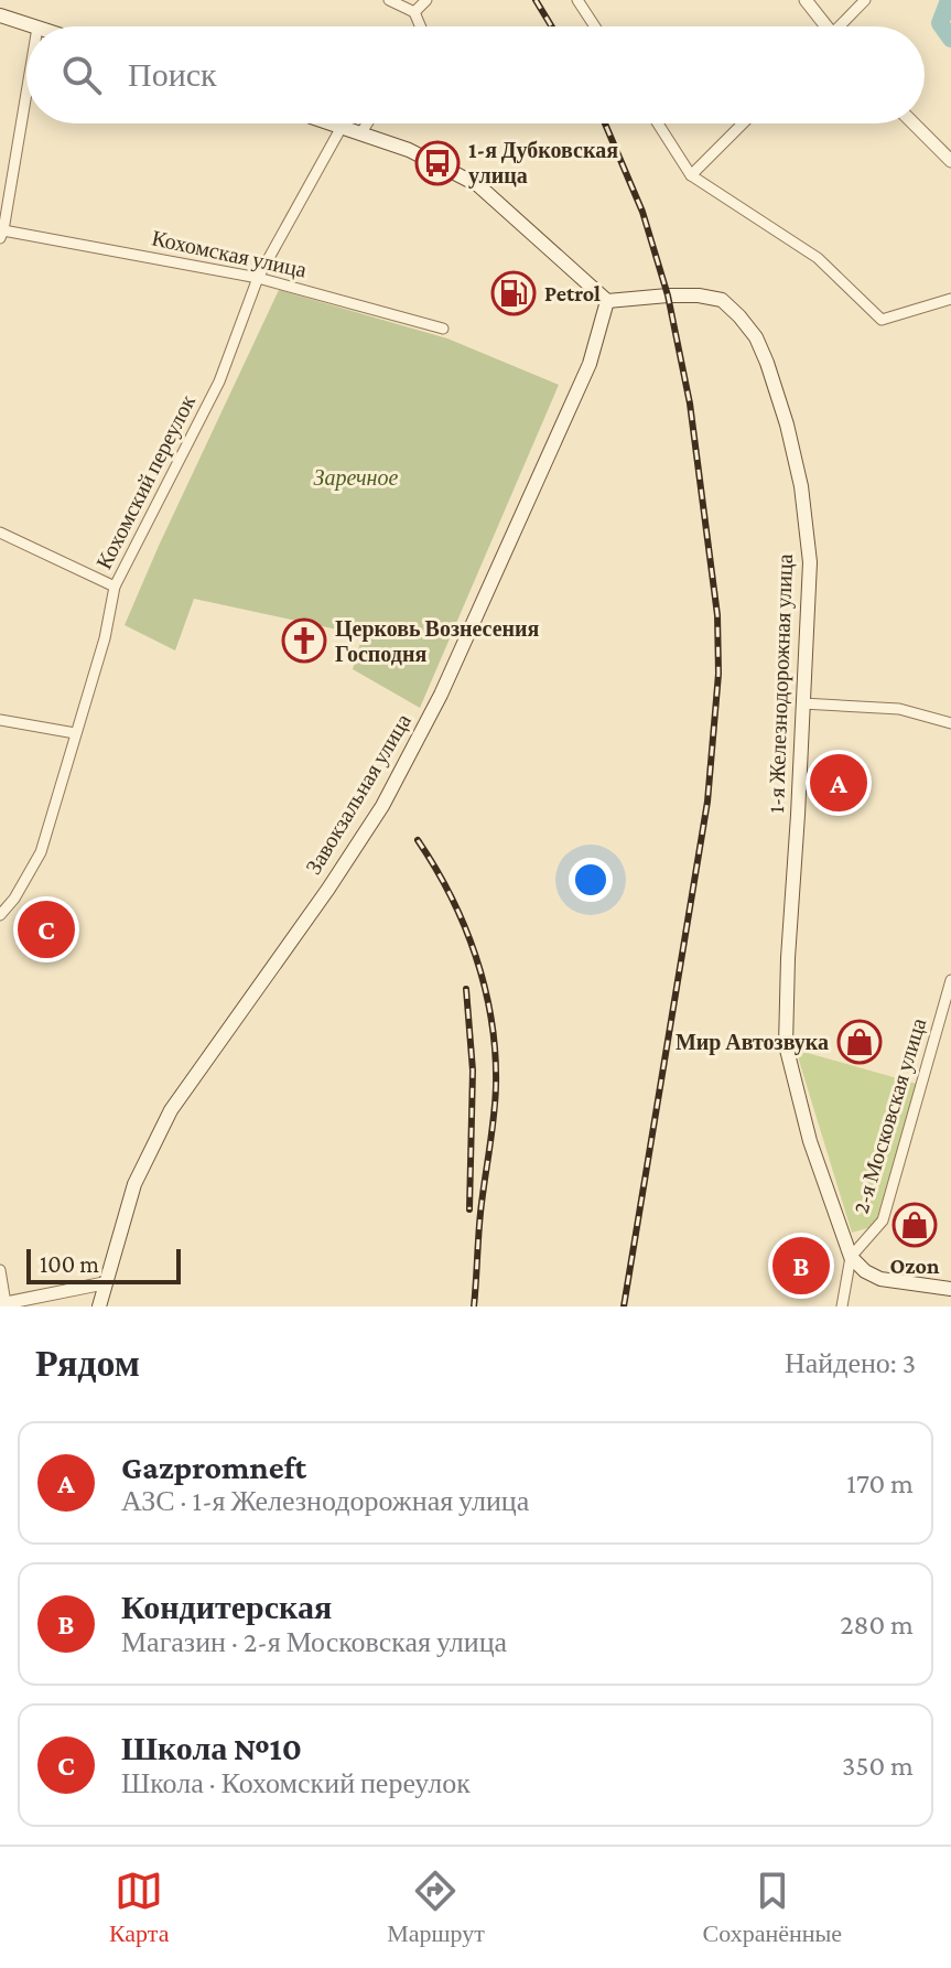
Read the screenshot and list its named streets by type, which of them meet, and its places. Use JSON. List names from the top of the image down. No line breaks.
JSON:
{"streets":{"main road":["1-я Железнодорожная улица","Завокзальная улица"],"street":["Кохомская улица","Кохомский переулок","2-я Московская улица"]},"crossings":[["Кохомская улица","Кохомский переулок"],["1-я Железнодорожная улица","Завокзальная улица"],["1-я Железнодорожная улица","2-я Московская улица"]],"parks":["Заречное"],"places":{"bus stop":["1-я Дубковская улица"],"fuel station":["Petrol"],"church":["Церковь Вознесения Господня"],"shop":["Мир Автозвука","Ozon"]},"scale_bar":"100 m","page":{"search":"Поиск","pins":["A","C","B"],"scale":"100 m","heading":["Рядом","Найдено: 3"],"list":[{"mark":"A","name":"Gazpromneft","note":"АЗС · 1-я Железнодорожная улица","value":"170 m"},{"mark":"B","name":"Кондитерская","note":"Магазин · 2-я Московская улица","value":"280 m"},{"mark":"C","name":"Школа №10","note":"Школа · Кохомский переулок","value":"350 m"}],"nav":["Карта","Маршрут","Сохранённые"]}}
